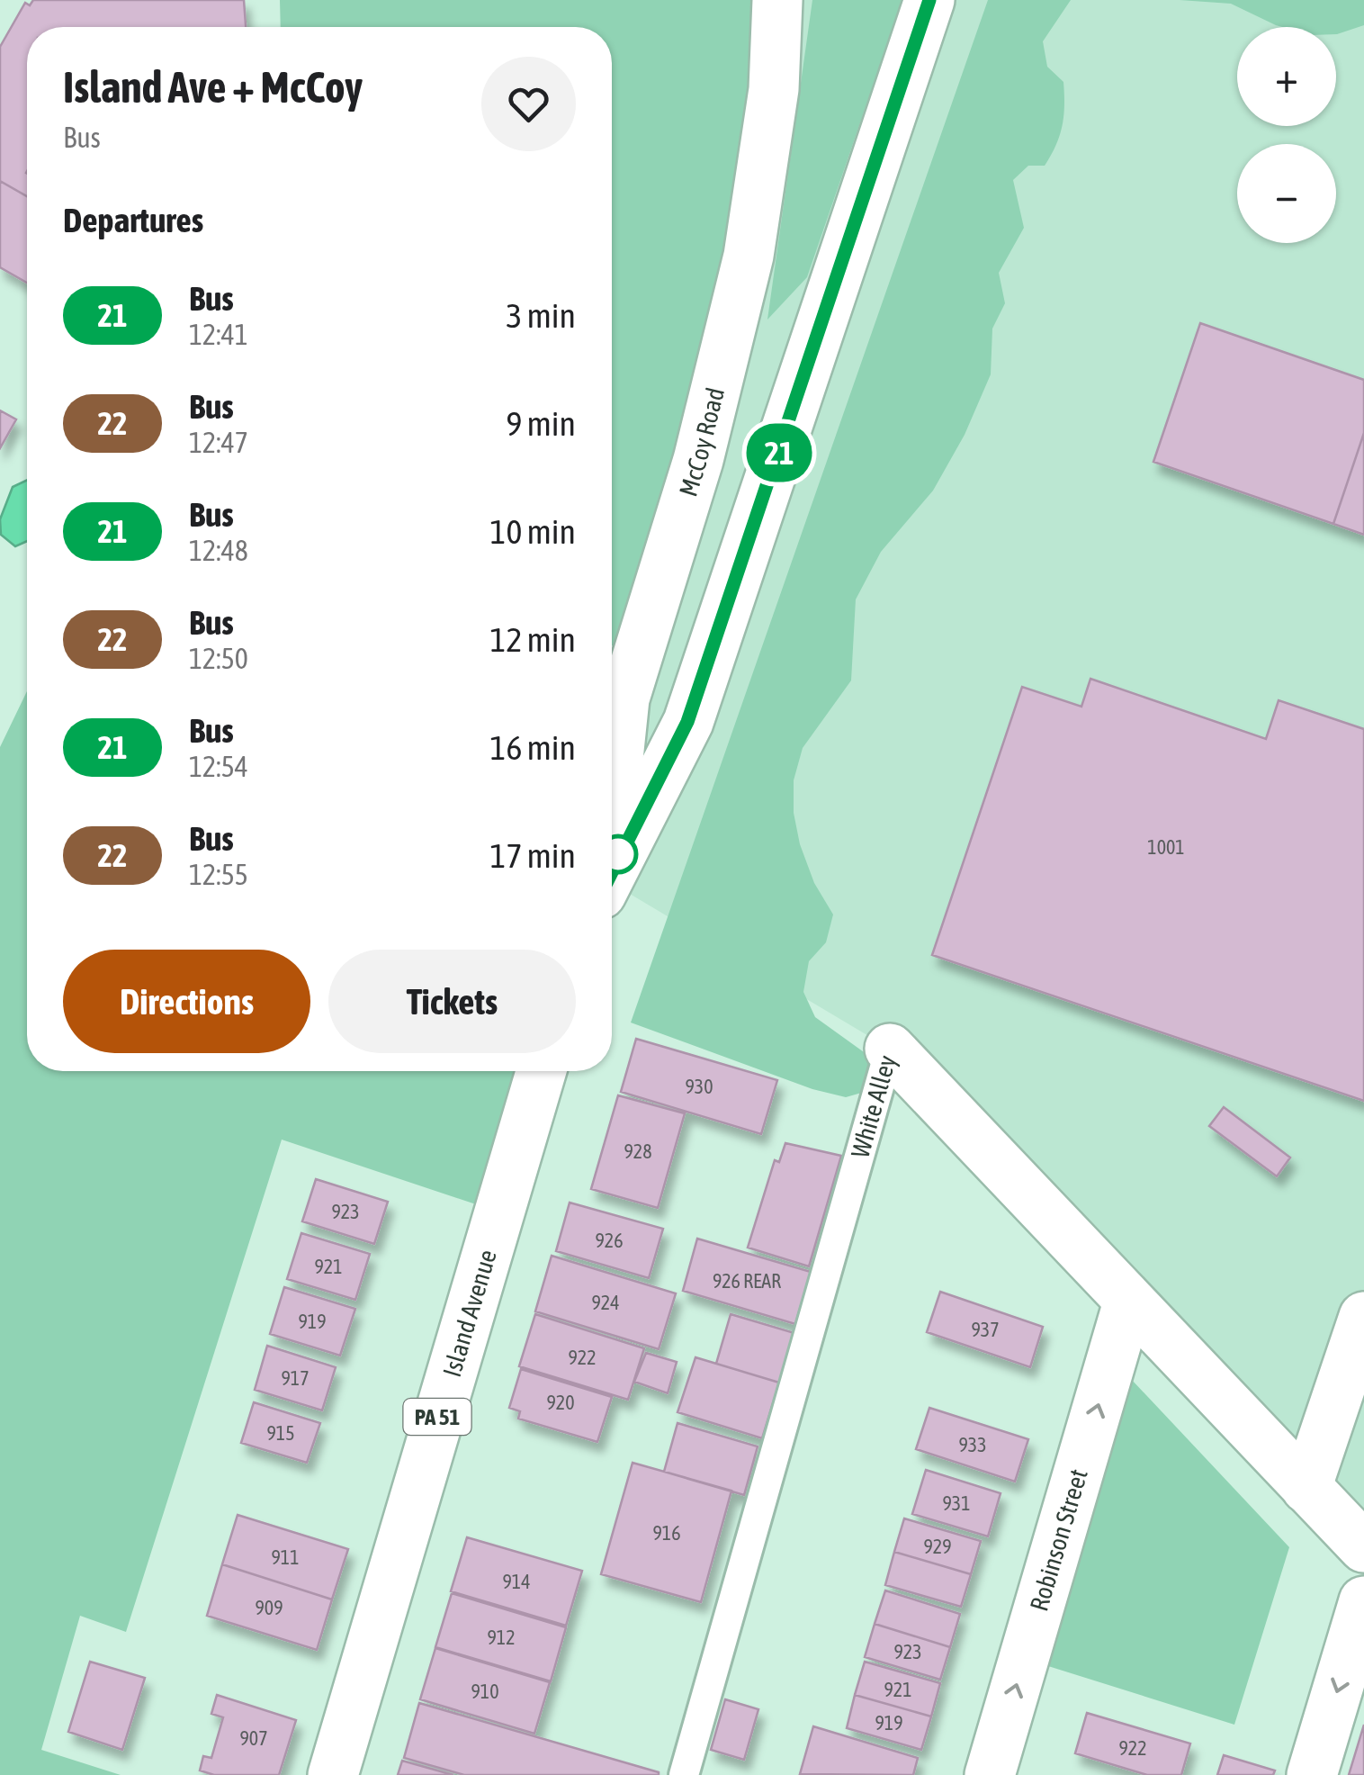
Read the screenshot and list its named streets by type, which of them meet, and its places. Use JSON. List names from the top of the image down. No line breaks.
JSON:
{"streets":{"street":["McCoy Road","White Alley","Island Avenue","PA 51","Robinson Street"]},"crossings":[["White Alley","Robinson Street"]],"lines":["bus line 21"],"house_numbers":["1001","930","928","923","926","921","926 REAR","924","919","937","922","917","920","915","933","931","916","929","911","914","909","912","923","921","910","919","907","922"],"page":{"on_map":"21","map_buttons":["+","−"],"heading":[["Island Ave + McCoy","Bus"],"Departures"],"list":[{"mark":"21","name":"Bus","note":"12:41","value":"3 min"},{"mark":"22","name":"Bus","note":"12:47","value":"9 min"},{"mark":"21","name":"Bus","note":"12:48","value":"10 min"},{"mark":"22","name":"Bus","note":"12:50","value":"12 min"},{"mark":"21","name":"Bus","note":"12:54","value":"16 min"},{"mark":"22","name":"Bus","note":"12:55","value":"17 min"}],"buttons":["Directions","Tickets"]}}
